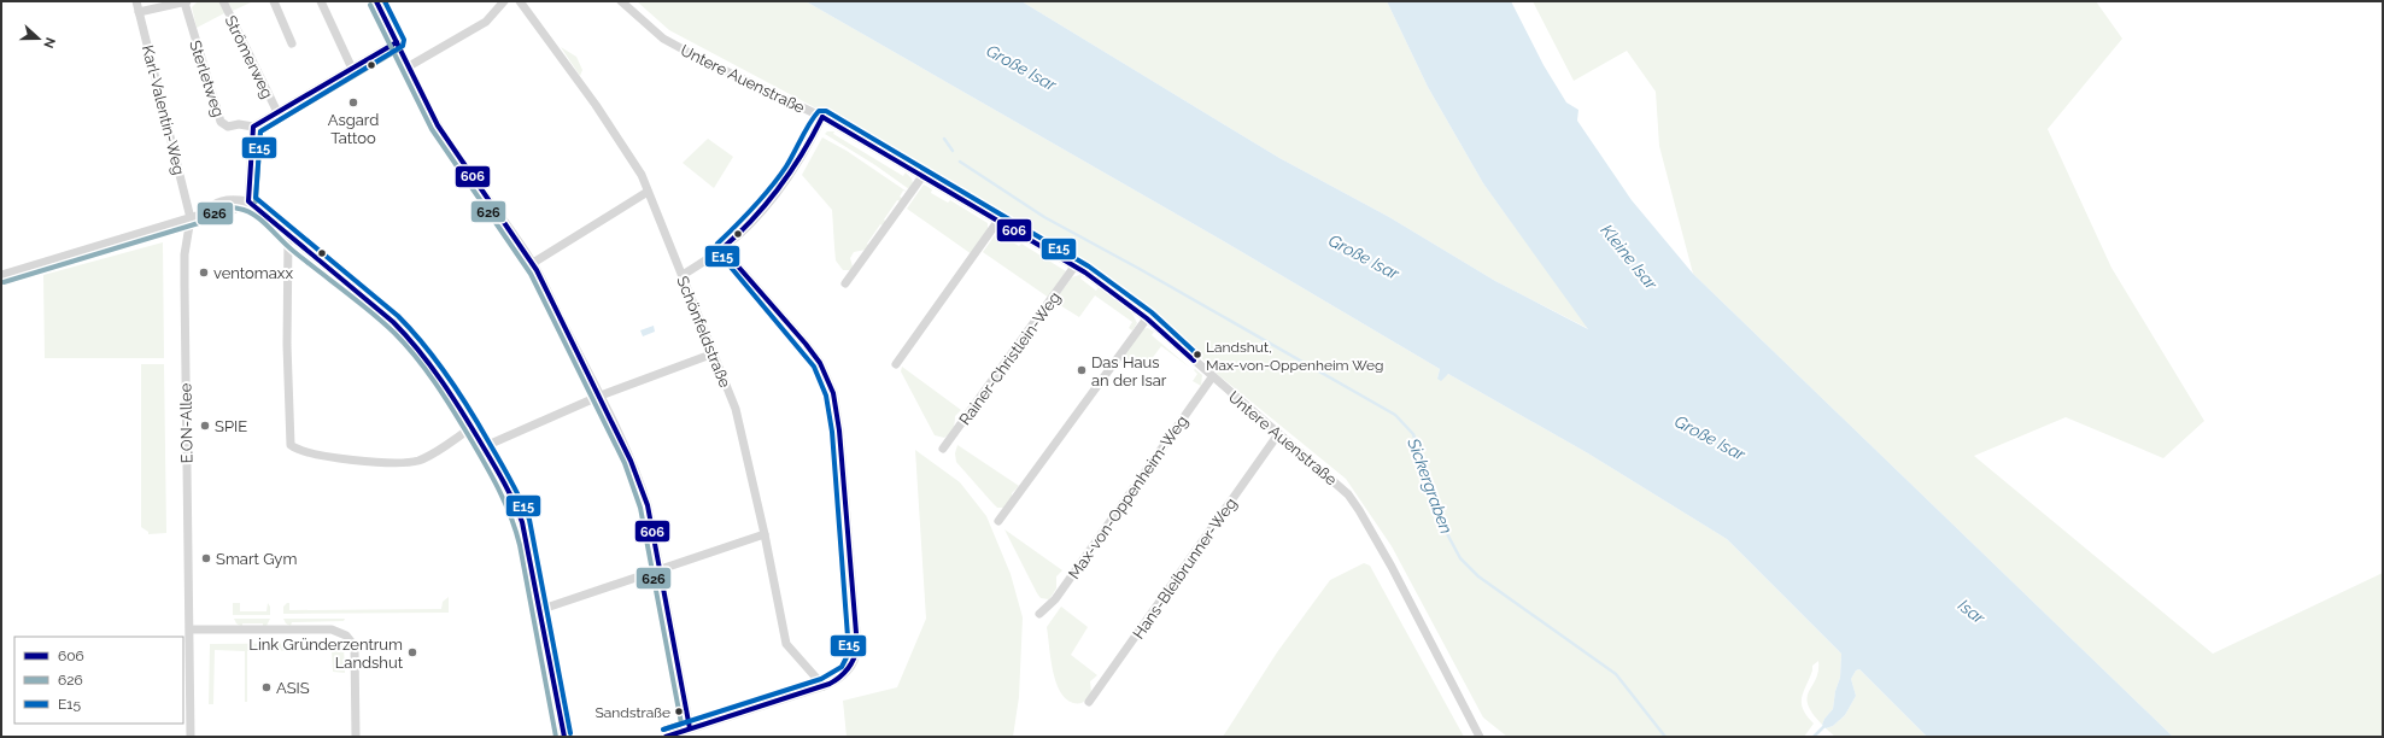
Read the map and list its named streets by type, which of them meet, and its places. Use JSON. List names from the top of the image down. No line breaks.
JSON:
{"streets":{"street":["Strömerweg","Sterletweg","Untere Auenstraße","Karl-Valentin-Weg","Schönfeldstraße","Rainer-Christlein-Weg","E.ON-Allee","Max-von-Oppenheim-Weg","Hans-Bleibrunner-Weg"]},"crossings":[["Untere Auenstraße","Rainer-Christlein-Weg"],["Untere Auenstraße","Max-von-Oppenheim-Weg"],["Untere Auenstraße","Hans-Bleibrunner-Weg"],["Karl-Valentin-Weg","E.ON-Allee"]],"water":["Große Isar","Kleine Isar","Sickergraben","Isar"],"places":["Asgard Tattoo","ventomaxx","Landshut, Max-von-Oppenheim Weg","Das Haus an der Isar","SPIE","Smart Gym","Link Gründerzentrum Landshut","ASIS","Sandstraße"],"lines":["transit line 606","transit line E15","transit line 626"],"legend":["606","626","E15"],"north":"right"}
